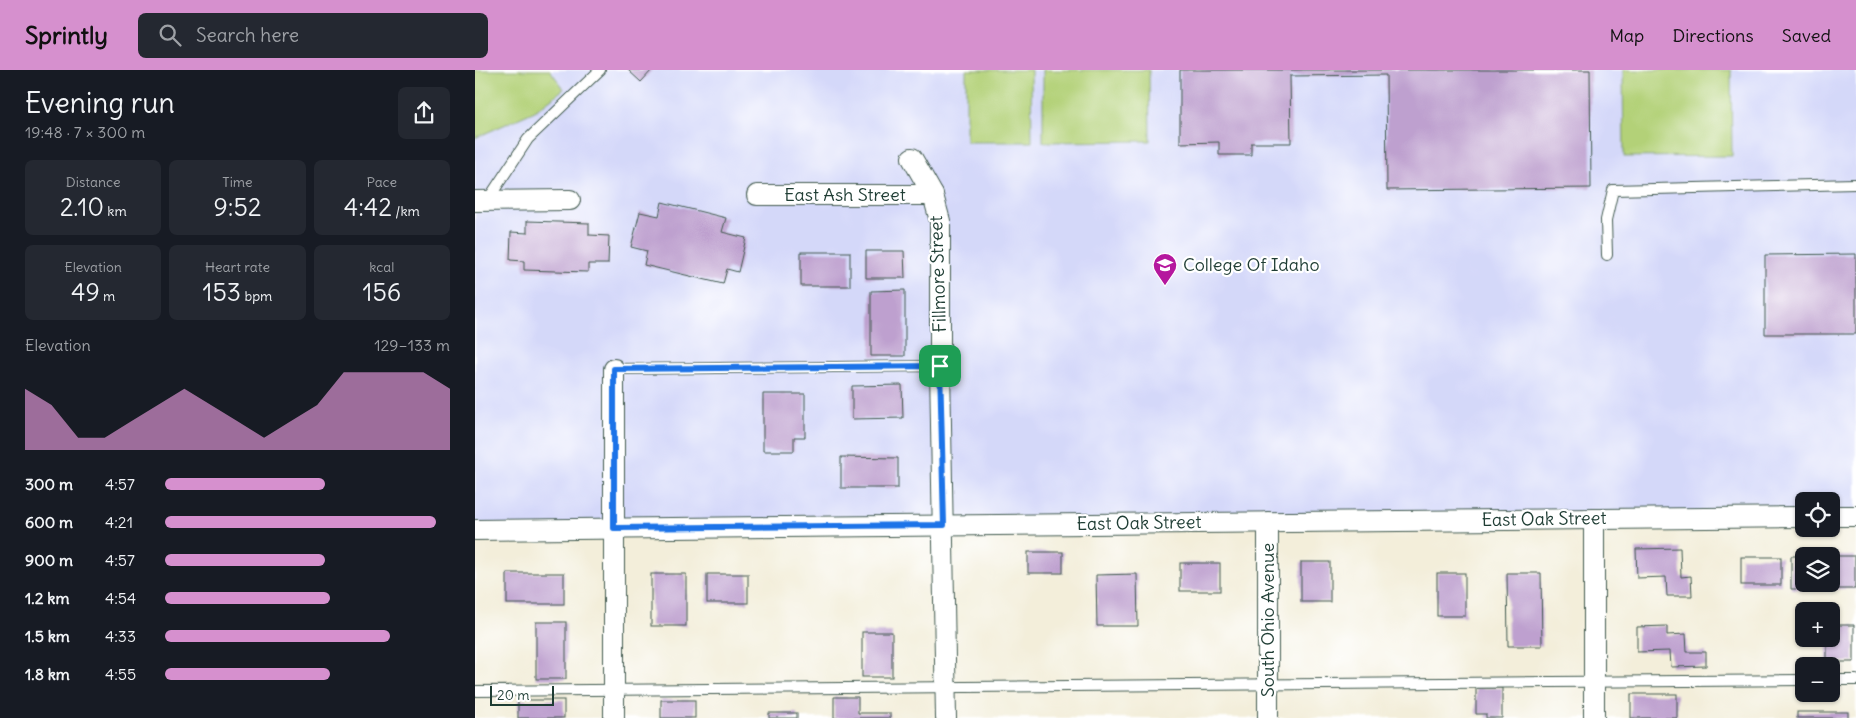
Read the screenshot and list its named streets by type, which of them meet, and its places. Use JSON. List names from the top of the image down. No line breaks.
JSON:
{"streets":{"street":["East Ash Street","Fillmore Street","East Oak Street","South Ohio Avenue"]},"crossings":[["East Ash Street","Fillmore Street"],["Fillmore Street","East Oak Street"],["East Oak Street","South Ohio Avenue"]],"places":{"school or university":["College Of Idaho"]},"scale_bar":"20 m","page":{"header":"Sprintly","search":"Search here","nav":["Map","Directions","Saved"],"heading":["Evening run","19:48 · 7 × 300 m"],"stats":[["Distance","2.10 km"],["Time","9:52"],["Pace","4:42 /km"],["Elevation","49 m"],["Heart rate","153 bpm"],["kcal","156"]],"chart":["Elevation","129–133 m"],"list":[{"name":"300 m","note":"4:57"},{"name":"600 m","note":"4:21"},{"name":"900 m","note":"4:57"},{"name":"1.2 km","note":"4:54"},{"name":"1.5 km","note":"4:33"},{"name":"1.8 km","note":"4:55"}],"map_buttons":["+","−"],"scale":"20 m"}}
